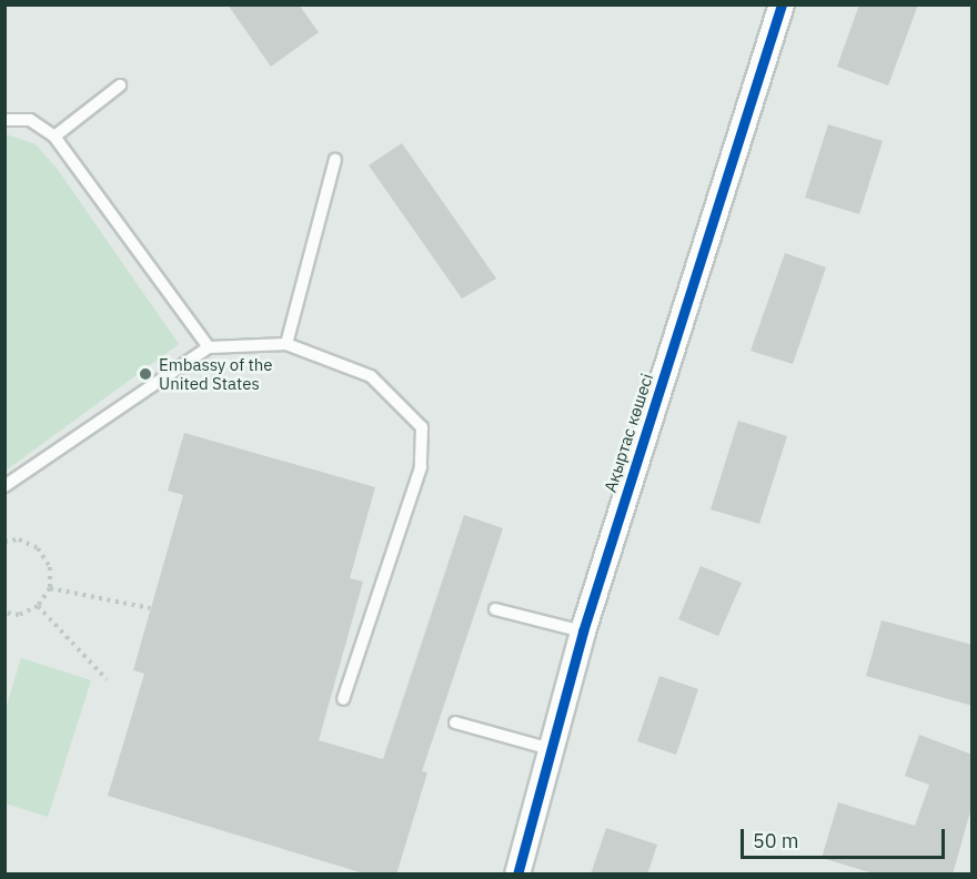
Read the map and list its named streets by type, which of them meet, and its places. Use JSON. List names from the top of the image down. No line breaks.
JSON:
{"streets":{"street":["Ақыртас көшесі"]},"places":["Embassy of the United States"],"scale_bar":"50 m"}
